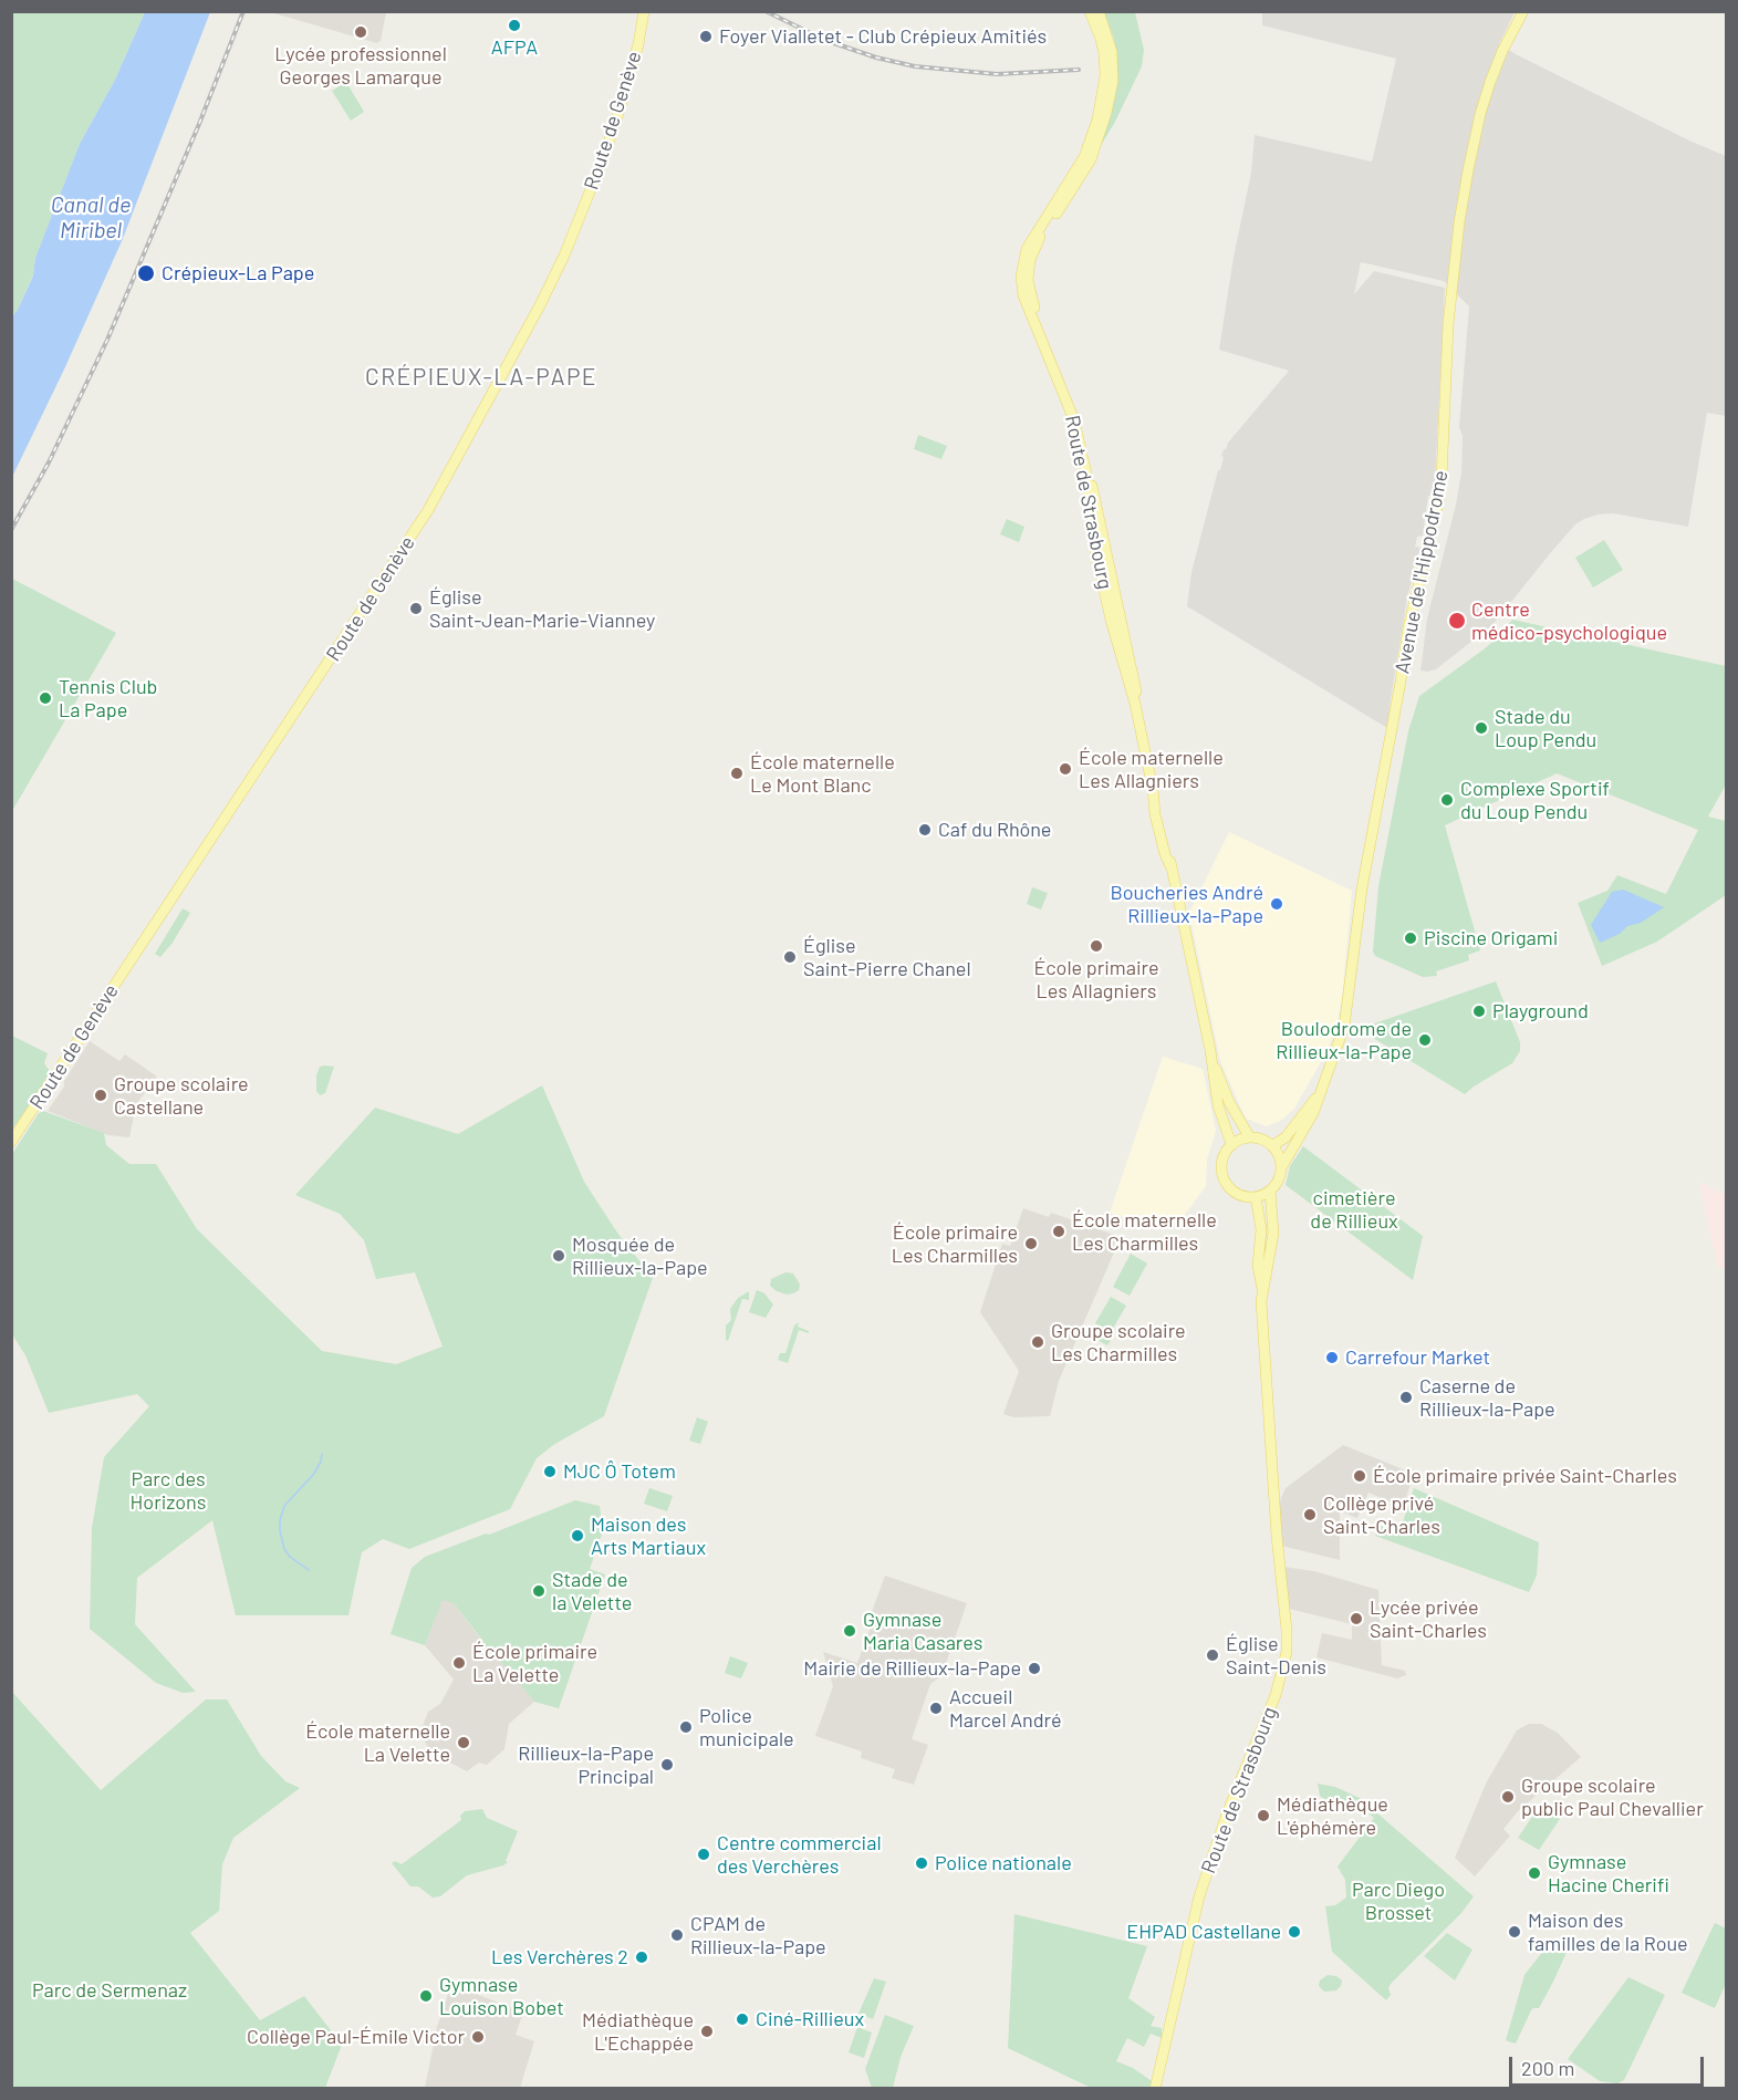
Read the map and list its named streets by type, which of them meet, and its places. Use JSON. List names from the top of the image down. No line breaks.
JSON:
{"streets":{"main road":["Route de Genève","Route de Strasbourg","Avenue de l'Hippodrome"]},"crossings":[["Route de Strasbourg","Avenue de l'Hippodrome"]],"districts":["CRÉPIEUX-LA-PAPE"],"water":["Canal de Miribel"],"parks":["cimetière de Rillieux","Parc des Horizons","Parc Diego Brosset","Parc de Sermenaz"],"places":["AFPA","Lycée professionnel Georges Lamarque","Foyer Vialletet - Club Crépieux Amitiés","Crépieux-La Pape","Église Saint-Jean-Marie-Vianney","Centre médico-psychologique","Tennis Club La Pape","Stade du Loup Pendu","École maternelle Les Allagniers","École maternelle Le Mont Blanc","Complexe Sportif du Loup Pendu","Caf du Rhône","Boucheries André Rillieux-la-Pape","Piscine Origami","École primaire Les Allagniers","Église Saint-Pierre Chanel","Playground","Boulodrome de Rillieux-la-Pape","Groupe scolaire Castellane","École maternelle Les Charmilles","École primaire Les Charmilles","Mosquée de Rillieux-la-Pape","Groupe scolaire Les Charmilles","Carrefour Market","Caserne de Rillieux-la-Pape","MJC Ô Totem","École primaire privée Saint-Charles","Collège privé Saint-Charles","Maison des Arts Martiaux","Stade de la Velette","Lycée privée Saint-Charles","Gymnase Maria Casares","Église Saint-Denis","École primaire La Velette","Mairie de Rillieux-la-Pape","Accueil Marcel André","Police municipale","École maternelle La Velette","Rillieux-la-Pape Principal","Groupe scolaire public Paul Chevallier","Médiathèque L'éphémère","Centre commercial des Verchères","Police nationale","Gymnase Hacine Cherifi","EHPAD Castellane","Maison des familles de la Roue","CPAM de Rillieux-la-Pape","Les Verchères 2","Gymnase Louison Bobet","Ciné-Rillieux","Médiathèque L'Echappée","Collège Paul-Émile Victor"],"scale_bar":"200 m"}
